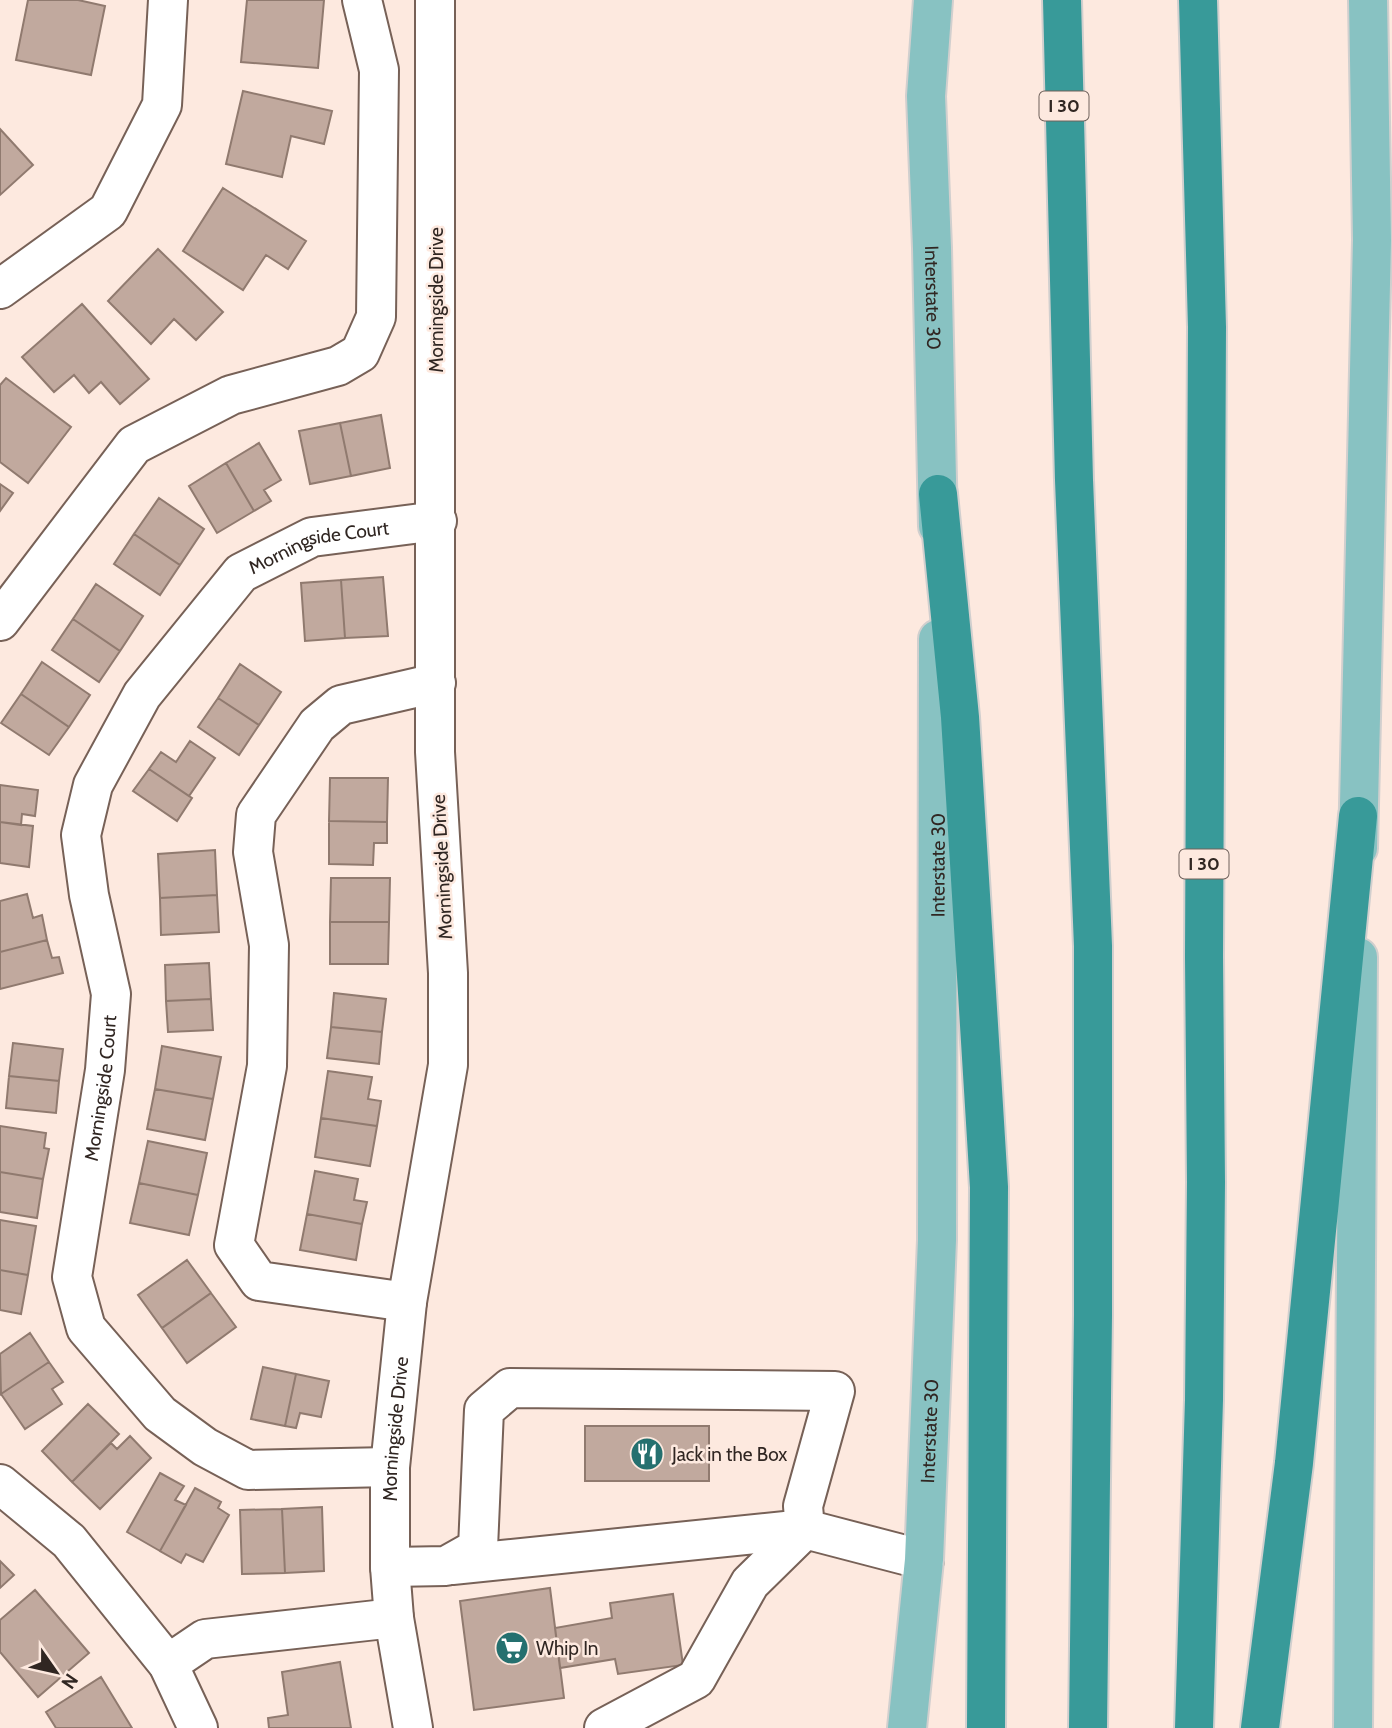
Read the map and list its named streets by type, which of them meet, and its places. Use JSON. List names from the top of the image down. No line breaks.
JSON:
{"streets":{"highway":["I 30"],"main road":["Interstate 30"],"street":["Morningside Drive","Morningside Court"]},"crossings":[["Morningside Drive","Morningside Court"]],"places":{"restaurant":["Jack in the Box"],"supermarket":["Whip In"]},"north":"bottom right"}
